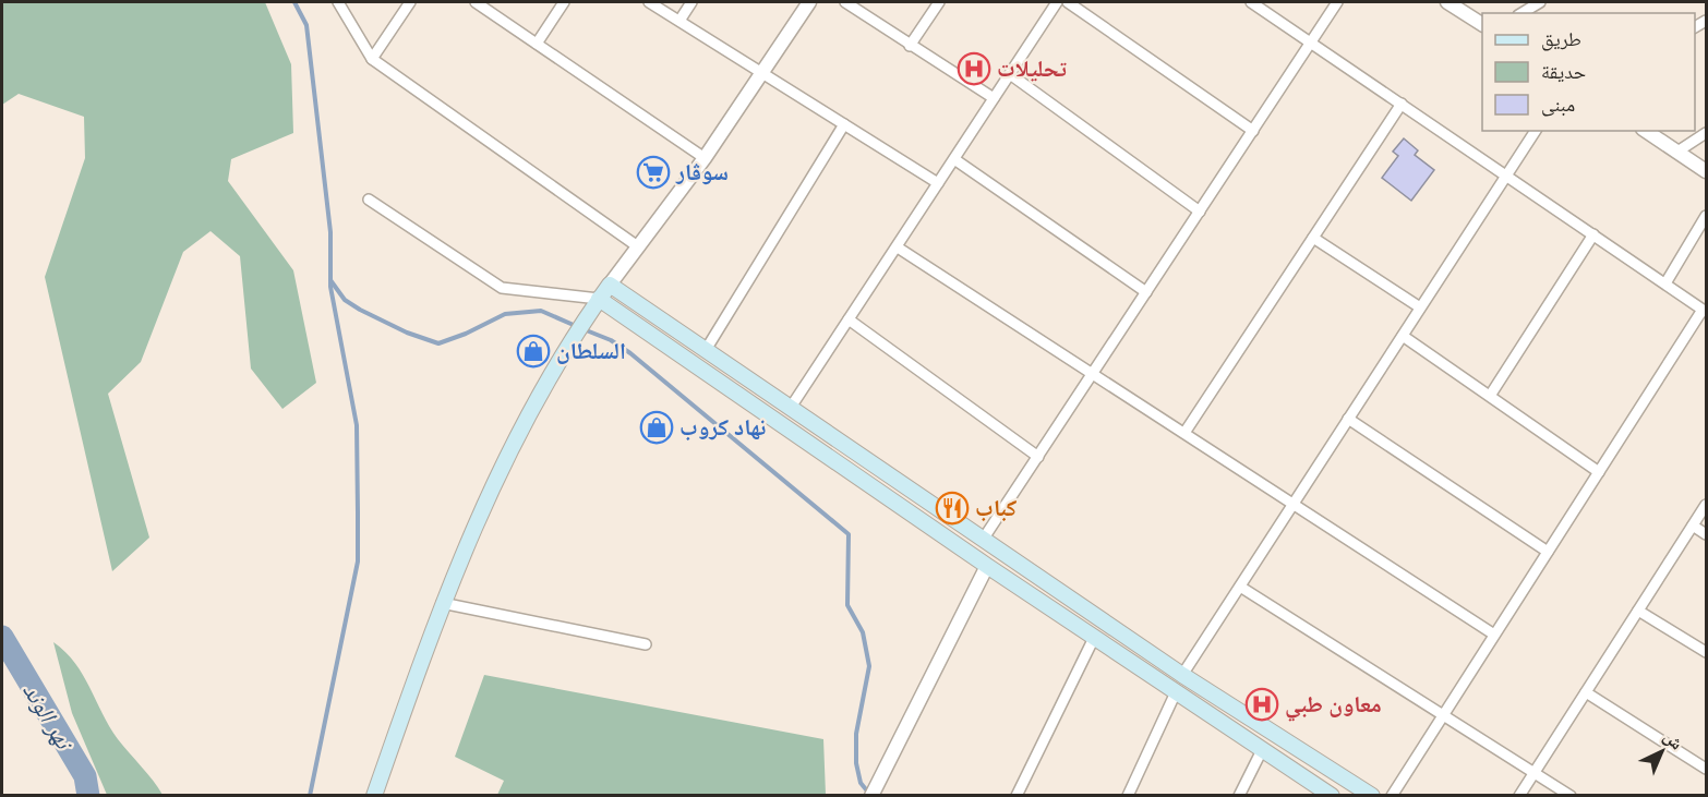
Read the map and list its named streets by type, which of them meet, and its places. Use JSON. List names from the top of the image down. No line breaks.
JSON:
{"water":["نهر الوند"],"places":{"hospital":["تحلیلات","معاون طبي"],"supermarket":["سوڤار"],"shop":["السلطان","نهاد كروب"],"restaurant":["كباب"]},"legend":["طريق","حديقة","مبنى"],"north":"top right"}
